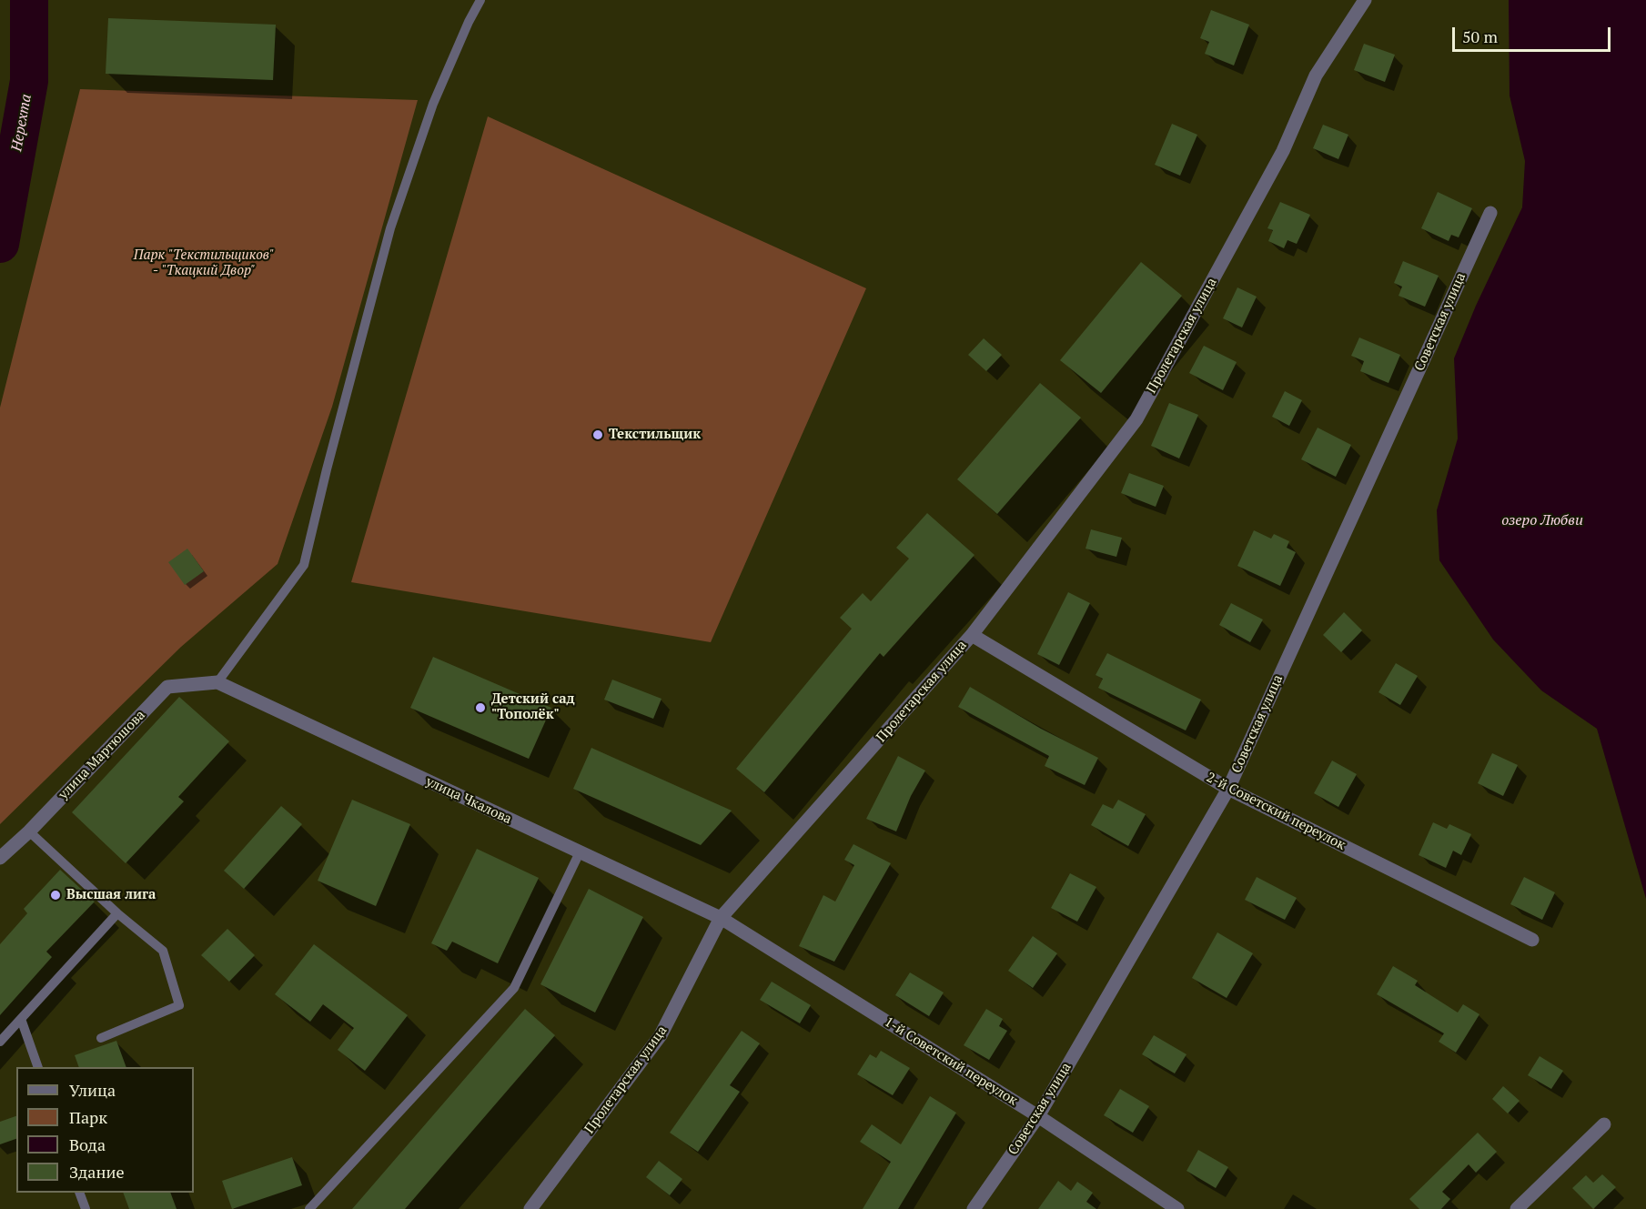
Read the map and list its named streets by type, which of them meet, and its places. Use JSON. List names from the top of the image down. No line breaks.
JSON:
{"streets":{"street":["Советская улица","Пролетарская улица","улица Мартюшова","улица Чкалова","2-й Советский переулок","1-й Советский переулок"]},"crossings":[["Советская улица","2-й Советский переулок"],["Советская улица","1-й Советский переулок"],["Пролетарская улица","улица Чкалова"],["Пролетарская улица","2-й Советский переулок"],["Пролетарская улица","1-й Советский переулок"],["улица Мартюшова","улица Чкалова"],["улица Чкалова","1-й Советский переулок"]],"water":["Нерехта","озеро Любви"],"parks":["Парк \"Текстильщиков\" - \"Ткацкий Двор\""],"places":["Текстильщик","Детский сад \"Тополёк\"","Высшая лига"],"legend":["Улица","Парк","Вода","Здание"],"scale_bar":"50 m"}
